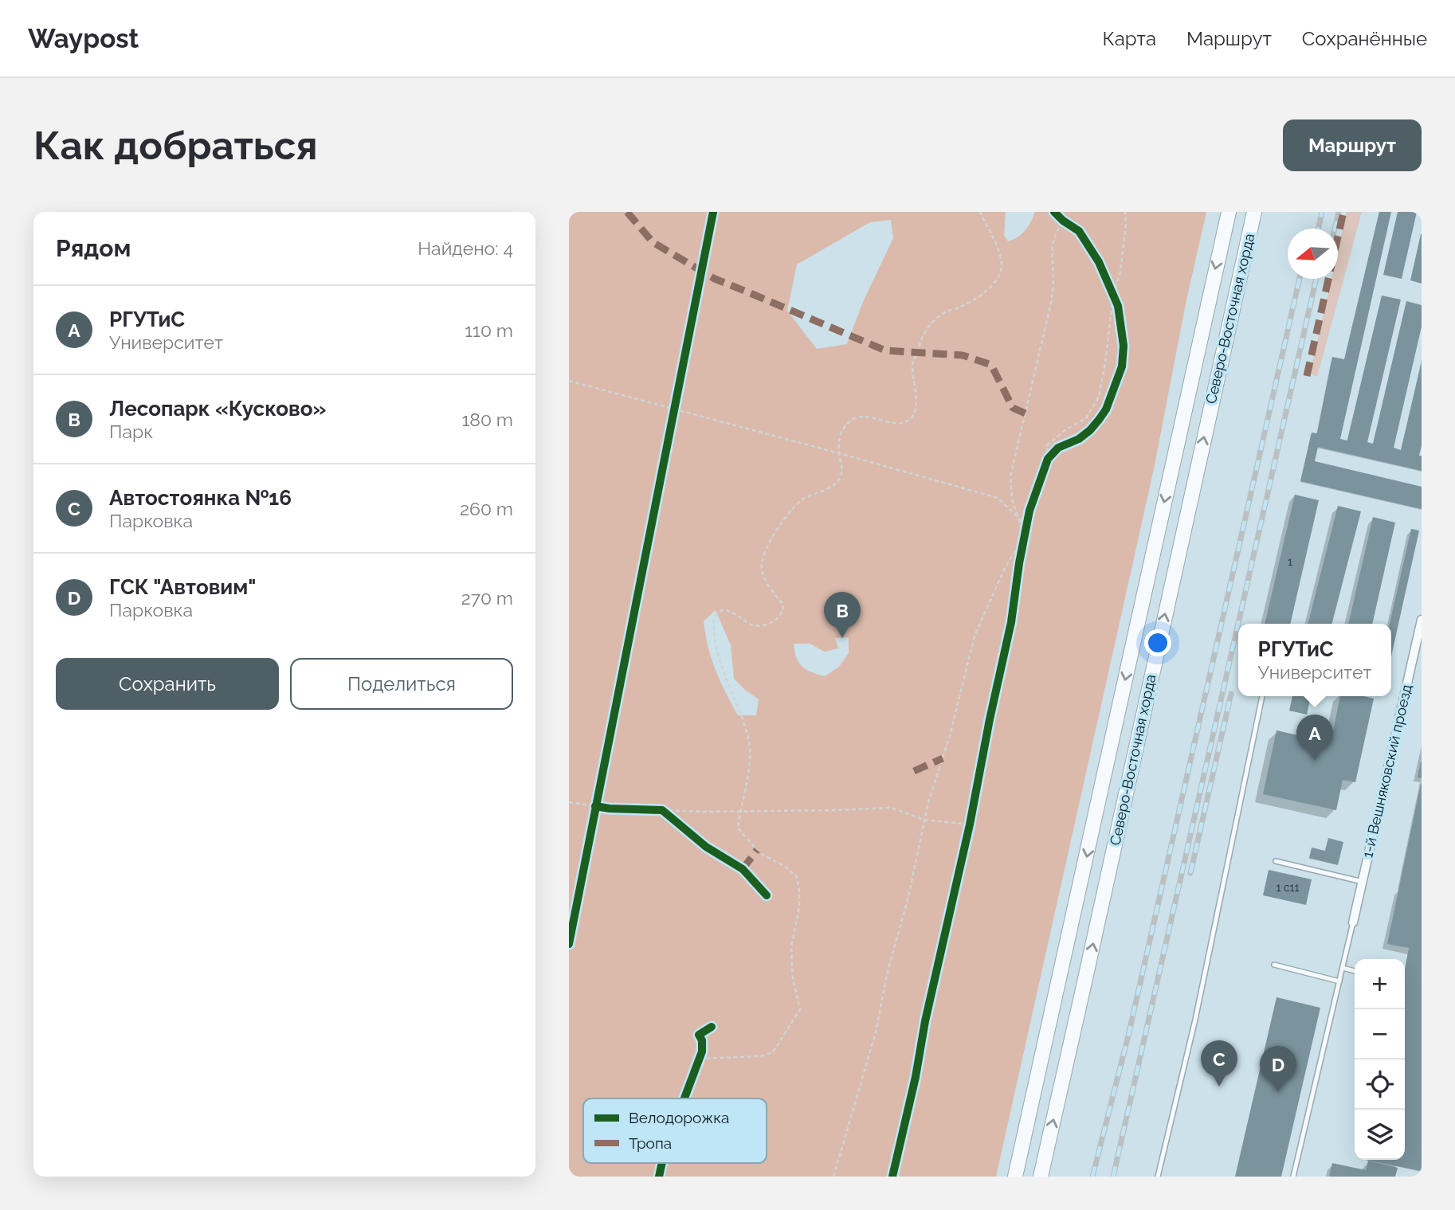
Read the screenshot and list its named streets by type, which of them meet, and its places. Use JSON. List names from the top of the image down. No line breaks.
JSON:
{"streets":{"main road":["Северо-Восточная хорда"],"street":["1-й Вешняковский проезд"]},"house_numbers":["1","1 с11"],"legend":["Велодорожка","Тропа"],"north":"left","page":{"header":"Waypost","nav":["Карта","Маршрут","Сохранённые"],"buttons":["Маршрут",["Сохранить","Поделиться"]],"title":"Как добраться","heading":["Рядом","Найдено: 4"],"list":[{"mark":"A","name":"РГУТиС","note":"Университет","value":"110 m"},{"mark":"B","name":"Лесопарк «Кусково»","note":"Парк","value":"180 m"},{"mark":"C","name":"Автостоянка №16","note":"Парковка","value":"260 m"},{"mark":"D","name":"ГСК \"Автовим\"","note":"Парковка","value":"270 m"}],"pins":["B","A","C","D"],"popup":["РГУТиС","Университет"],"map_buttons":["+","−"]}}
